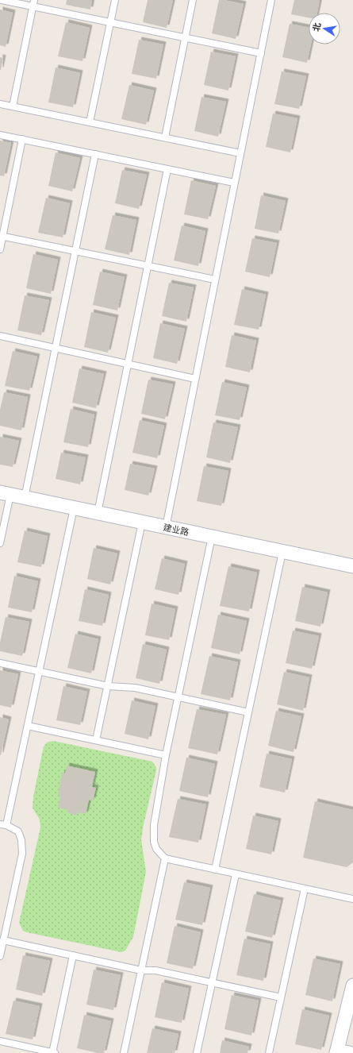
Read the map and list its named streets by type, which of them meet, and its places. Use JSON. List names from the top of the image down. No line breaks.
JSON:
{"streets":{"street":["建业路"]},"north":"left"}
